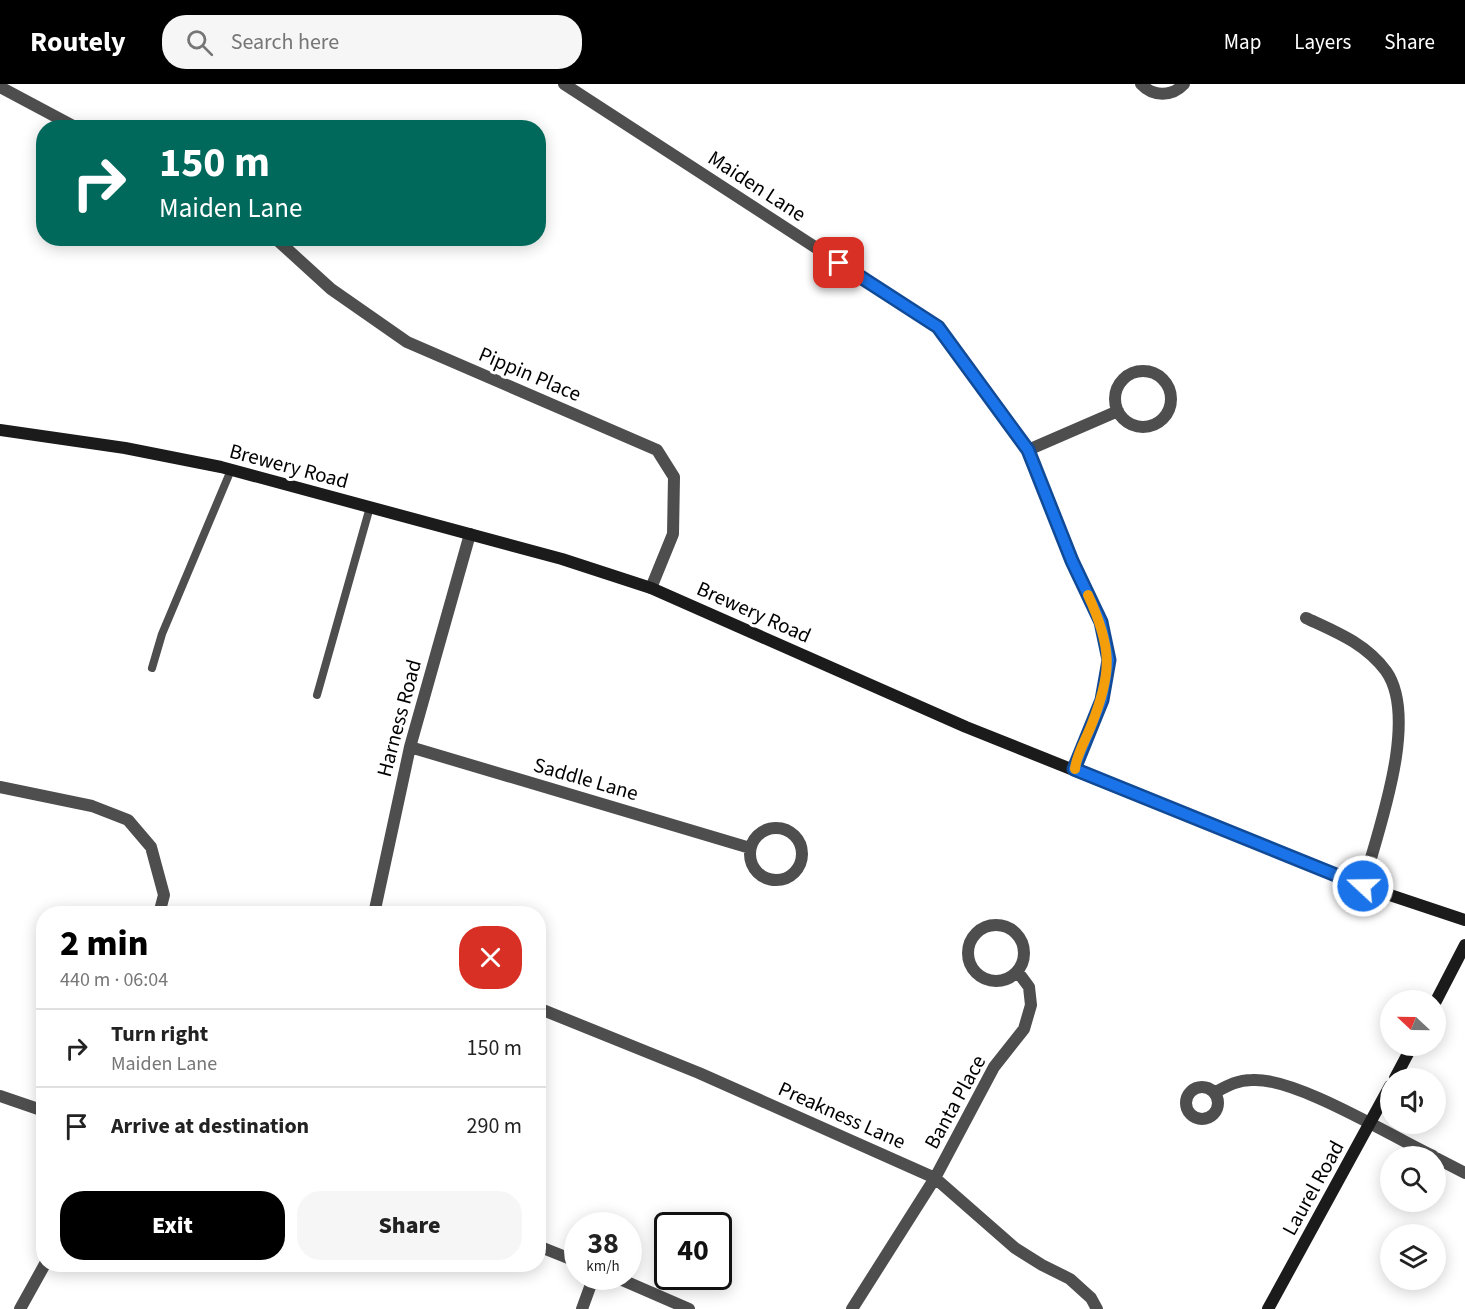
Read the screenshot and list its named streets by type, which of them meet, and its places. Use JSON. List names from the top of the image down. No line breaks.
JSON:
{"streets":{"street":["Maiden Lane","Pippin Place","Brewery Road","Harness Road","Saddle Lane","Banta Place","Preakness Lane","Laurel Road"]},"crossings":[["Maiden Lane","Brewery Road"],["Pippin Place","Brewery Road"],["Brewery Road","Harness Road"],["Harness Road","Saddle Lane"],["Banta Place","Preakness Lane"]],"north":"left","page":{"header":"Routely","search":"Search here","nav":["Map","Layers","Share"],"turn":["150 m","Maiden Lane"],"heading":["2 min","440 m · 06:04"],"list":[{"name":"Turn right","note":"Maiden Lane","value":"150 m"},{"name":"Arrive at destination","value":"290 m"}],"buttons":["Exit","Share"],"speed":"38 km/h","limit":"40"}}
